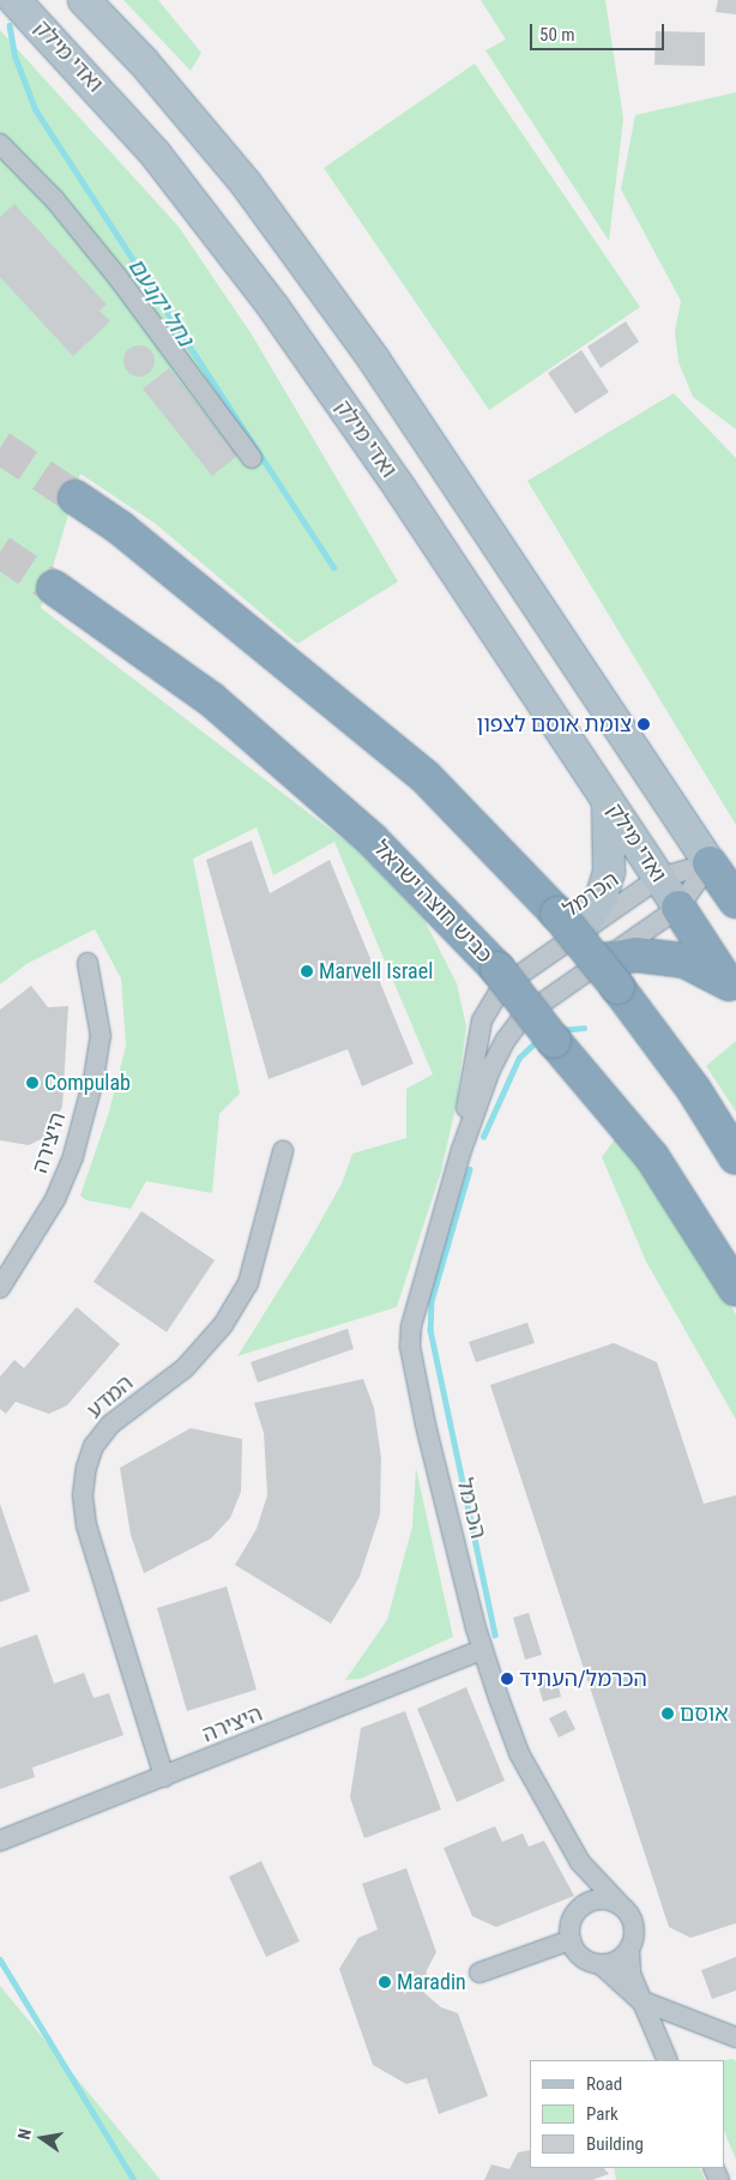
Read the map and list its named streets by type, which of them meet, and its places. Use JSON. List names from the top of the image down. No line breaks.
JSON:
{"streets":{"highway":["כביש חוצה ישראל"],"main road":["ואדי מילק"],"street":["הכרמל","היצירה","המדע"]},"crossings":[["ואדי מילק","הכרמל"],["הכרמל","היצירה"],["היצירה","המדע"]],"water":["נחל יקנעם"],"places":["צומת אוסם לצפון","Marvell Israel","Compulab","הכרמל/העתיד","אוסם","Maradin"],"legend":["Road","Park","Building"],"scale_bar":"50 m","north":"left"}
